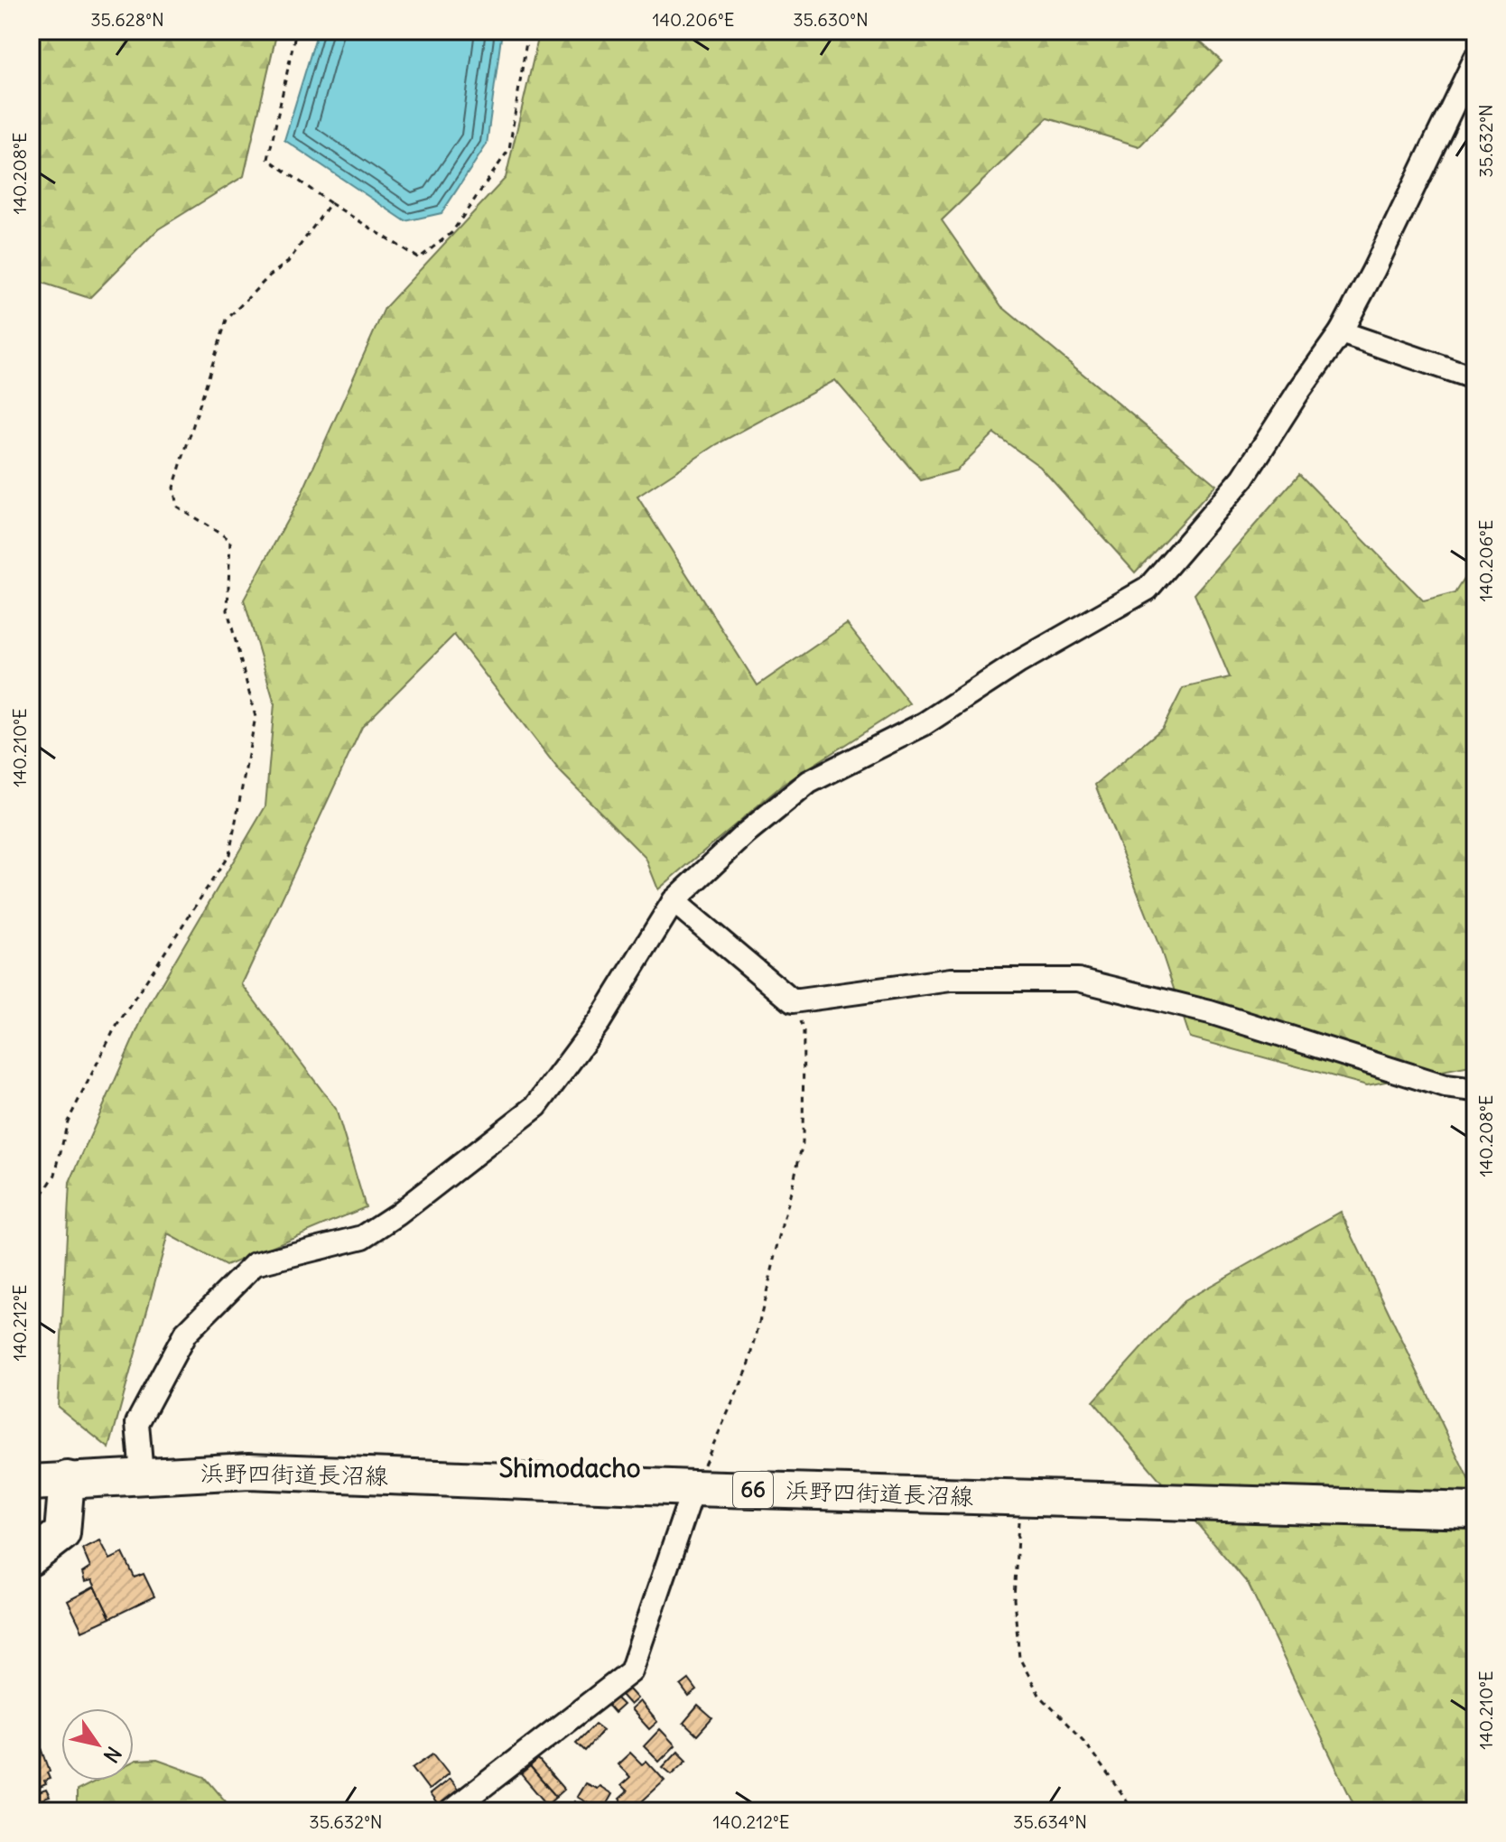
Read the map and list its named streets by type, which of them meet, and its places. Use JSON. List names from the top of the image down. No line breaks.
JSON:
{"streets":{"main road":["浜野四街道長沼線","66"]},"districts":["Shimodacho"],"north":"bottom right","coordinates":["35.628°N","140.206°E","35.630°N","35.632°N","140.208°E","140.210°E","140.212°E","35.634°N"]}
